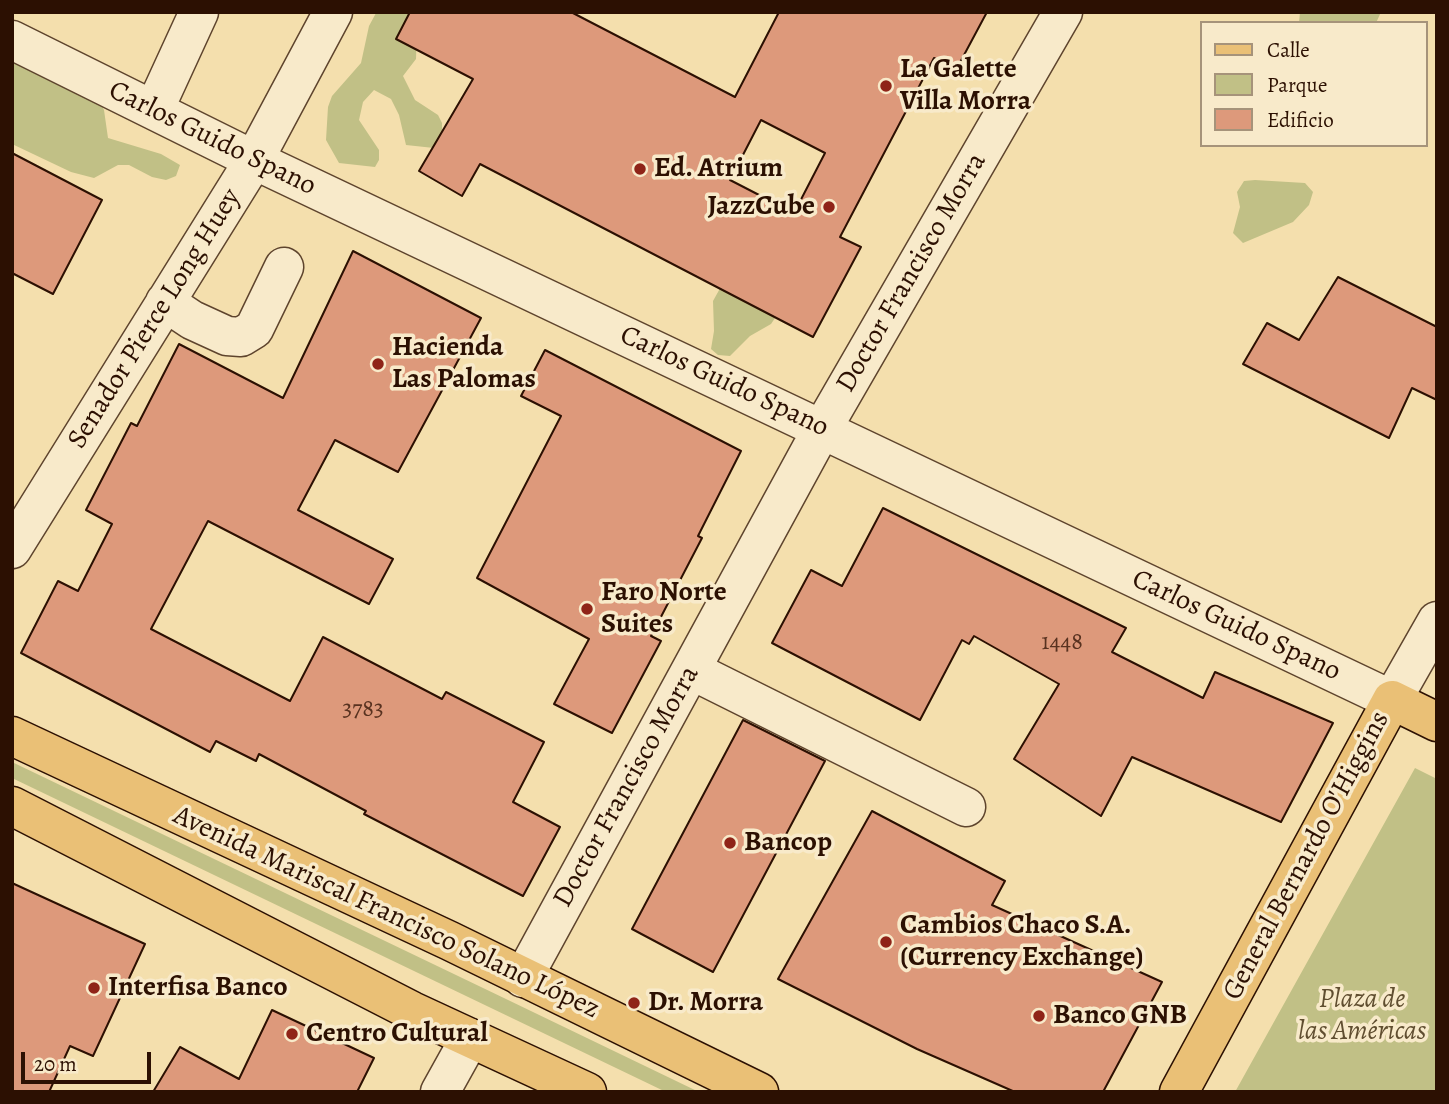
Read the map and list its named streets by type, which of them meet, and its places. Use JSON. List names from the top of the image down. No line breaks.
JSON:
{"streets":{"main road":["Carlos Guido Spano","General Bernardo O'Higgins","Avenida Mariscal Francisco Solano López"],"street":["Doctor Francisco Morra","Senador Pierce Long Huey"]},"crossings":[["Carlos Guido Spano","Doctor Francisco Morra"],["Carlos Guido Spano","Senador Pierce Long Huey"],["Carlos Guido Spano","General Bernardo O'Higgins"],["Doctor Francisco Morra","Avenida Mariscal Francisco Solano López"]],"parks":["Plaza de las Américas"],"places":["La Galette Villa Morra","Ed. Atrium","JazzCube","Hacienda Las Palomas","Faro Norte Suites","Bancop","Cambios Chaco S.A. (Currency Exchange)","Interfisa Banco","Dr. Morra","Banco GNB","Centro Cultural"],"house_numbers":["1448","3783"],"legend":["Calle","Parque","Edificio"],"scale_bar":"20 m"}
